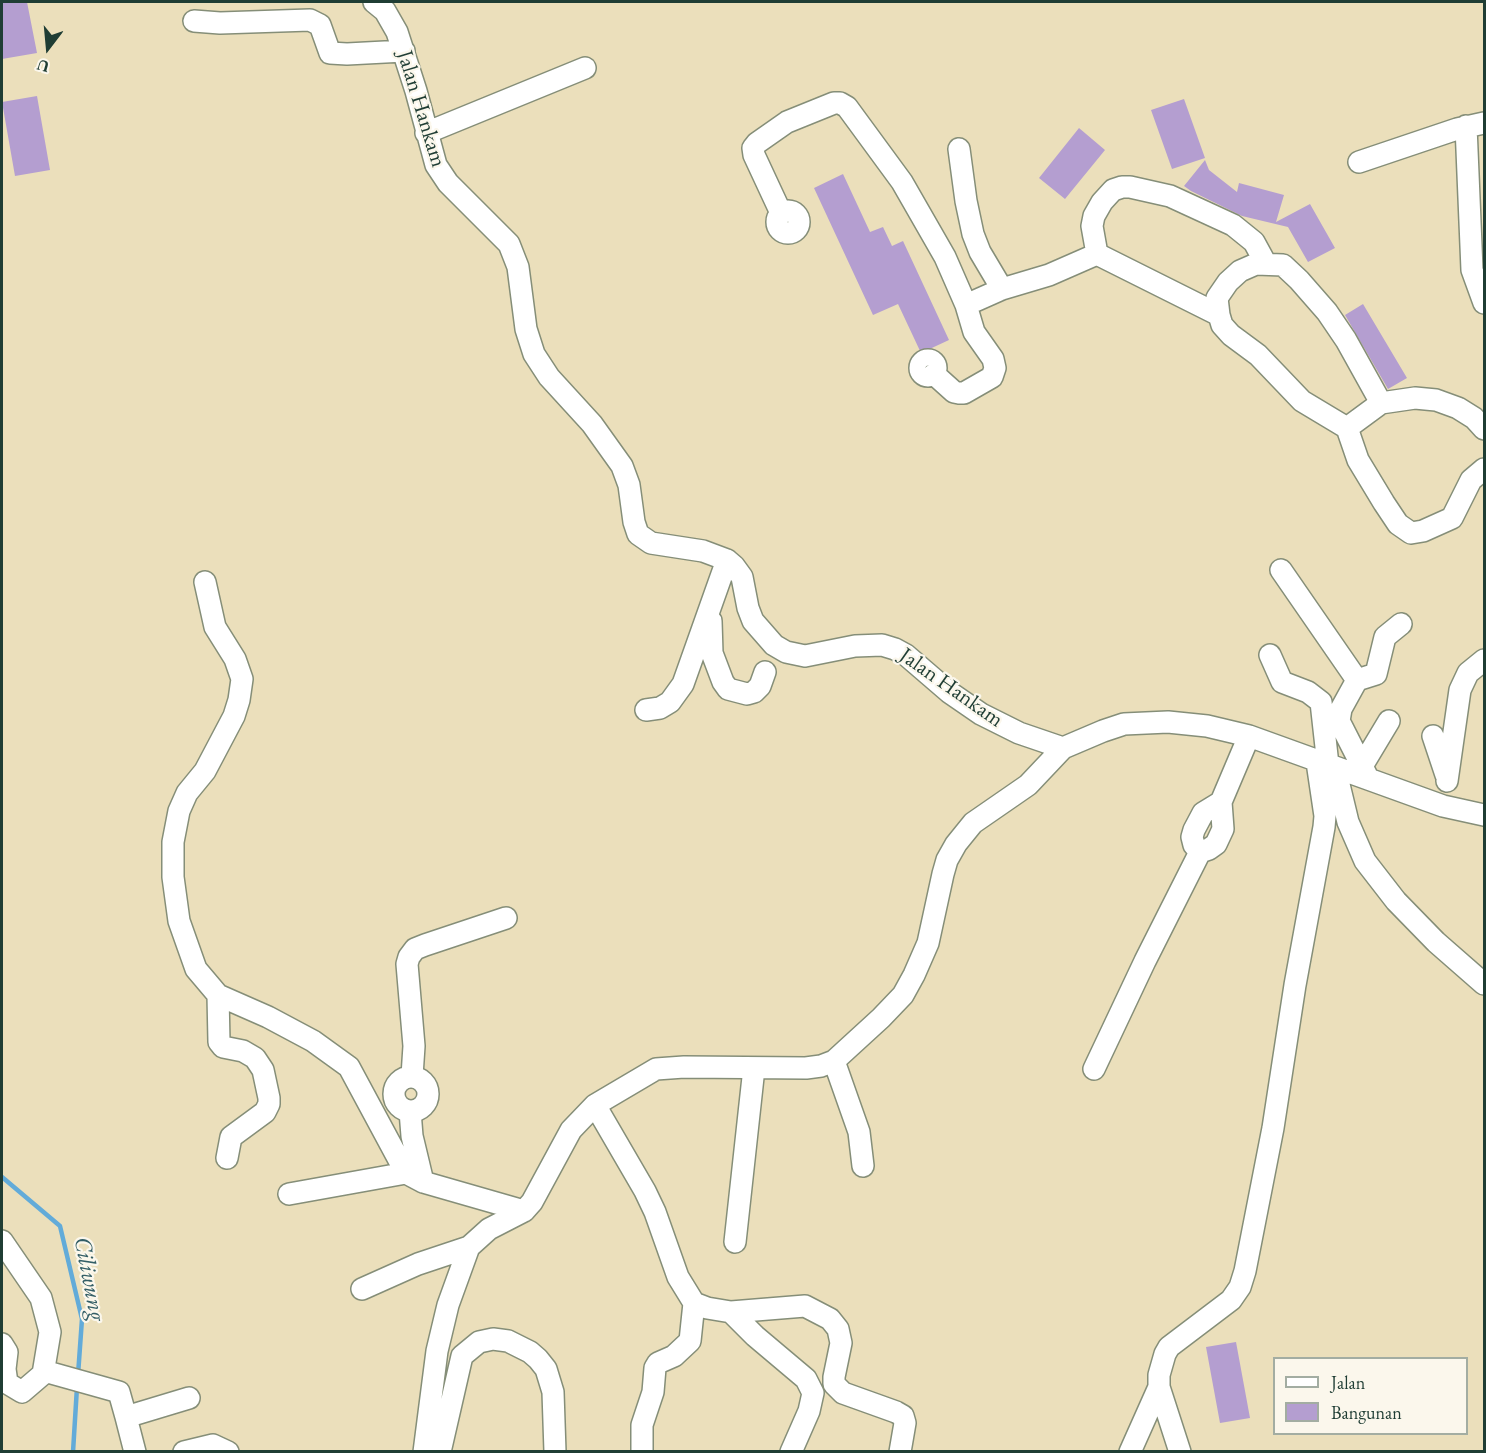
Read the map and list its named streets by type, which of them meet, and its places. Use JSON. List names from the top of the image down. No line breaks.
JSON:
{"streets":{"street":["Jalan Hankam"]},"water":["Ciliwung"],"legend":["Jalan","Bangunan"],"north":"bottom"}
